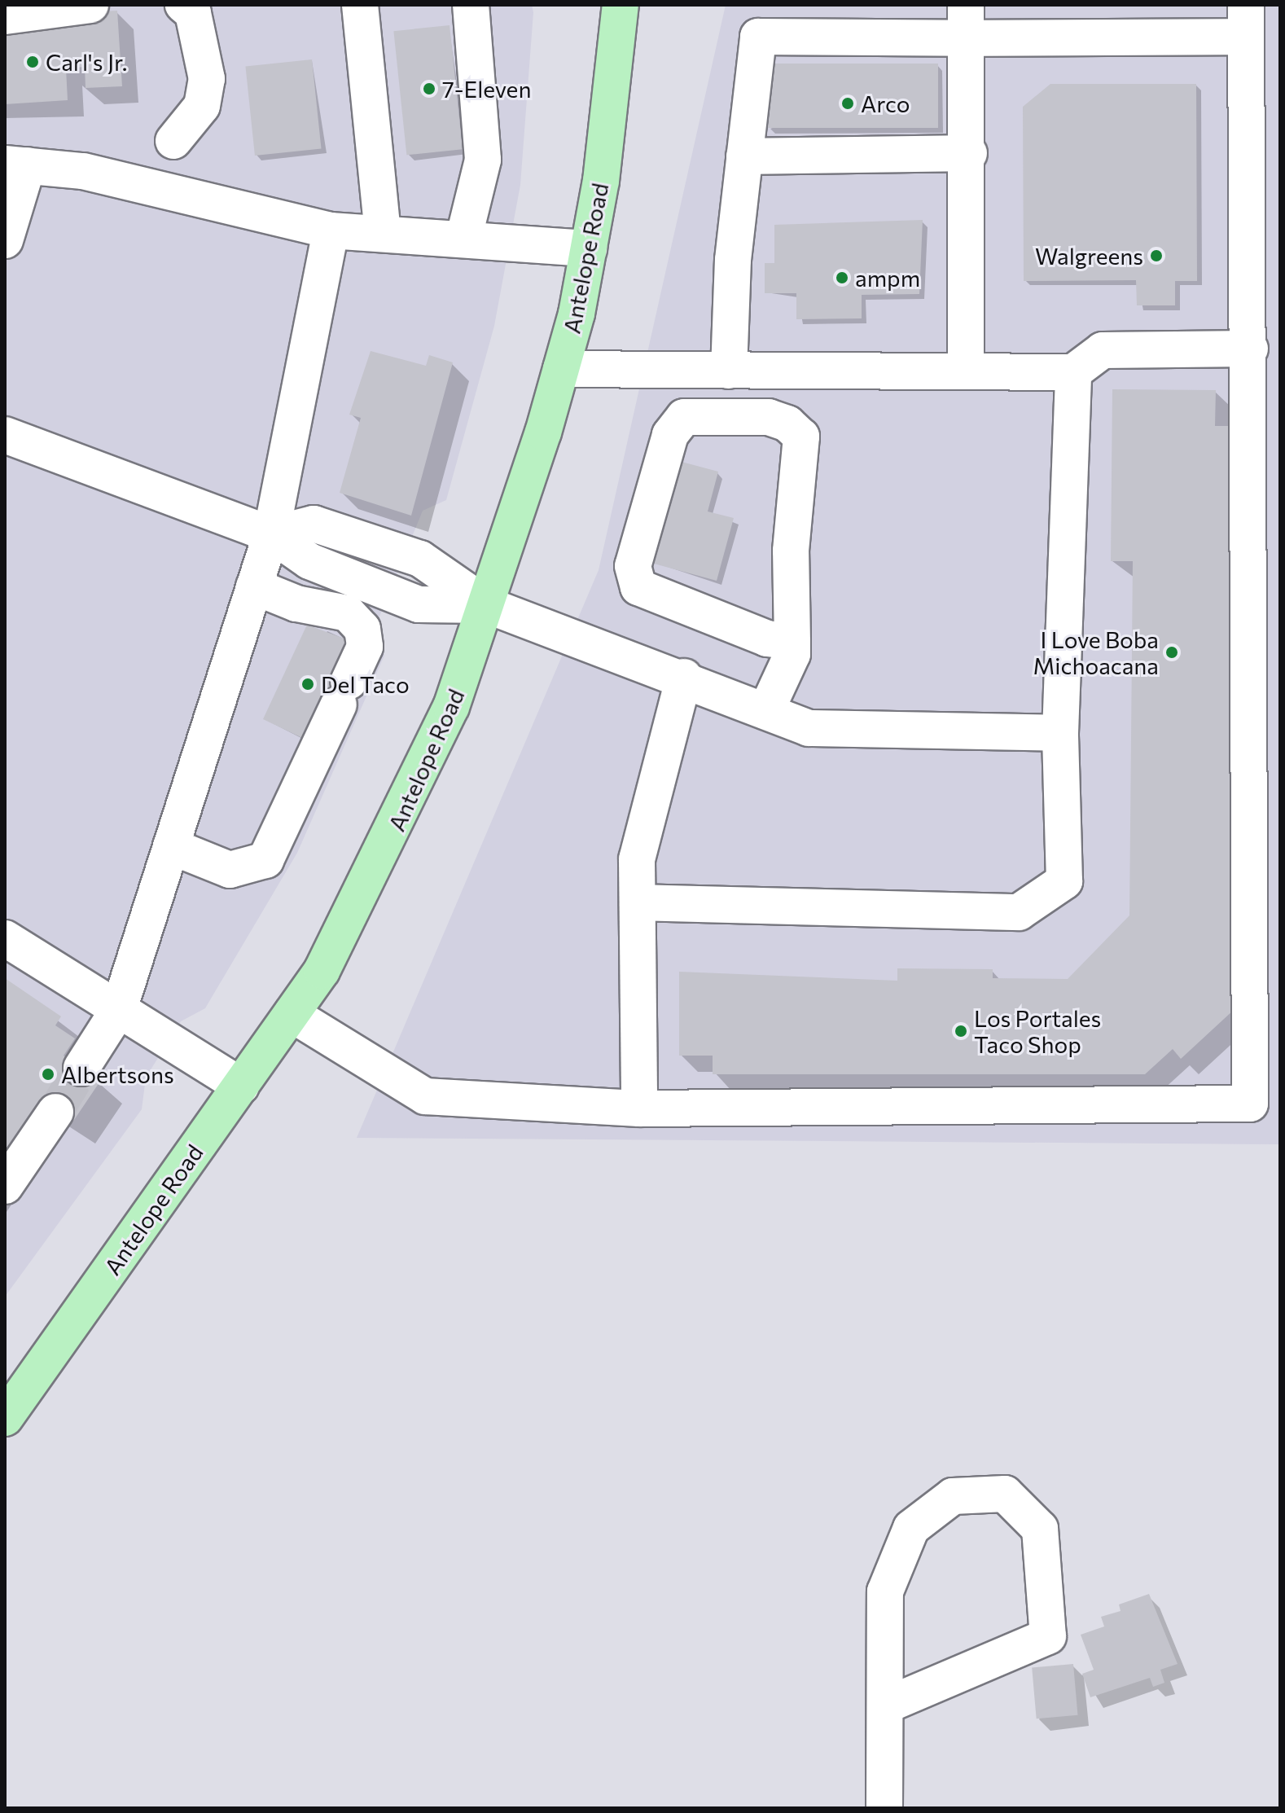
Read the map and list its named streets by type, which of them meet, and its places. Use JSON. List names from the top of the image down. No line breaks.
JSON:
{"streets":{"main road":["Antelope Road"]},"places":["Carl's Jr.","7-Eleven","Arco","Walgreens","ampm","I Love Boba Michoacana","Del Taco","Los Portales Taco Shop","Albertsons"]}
